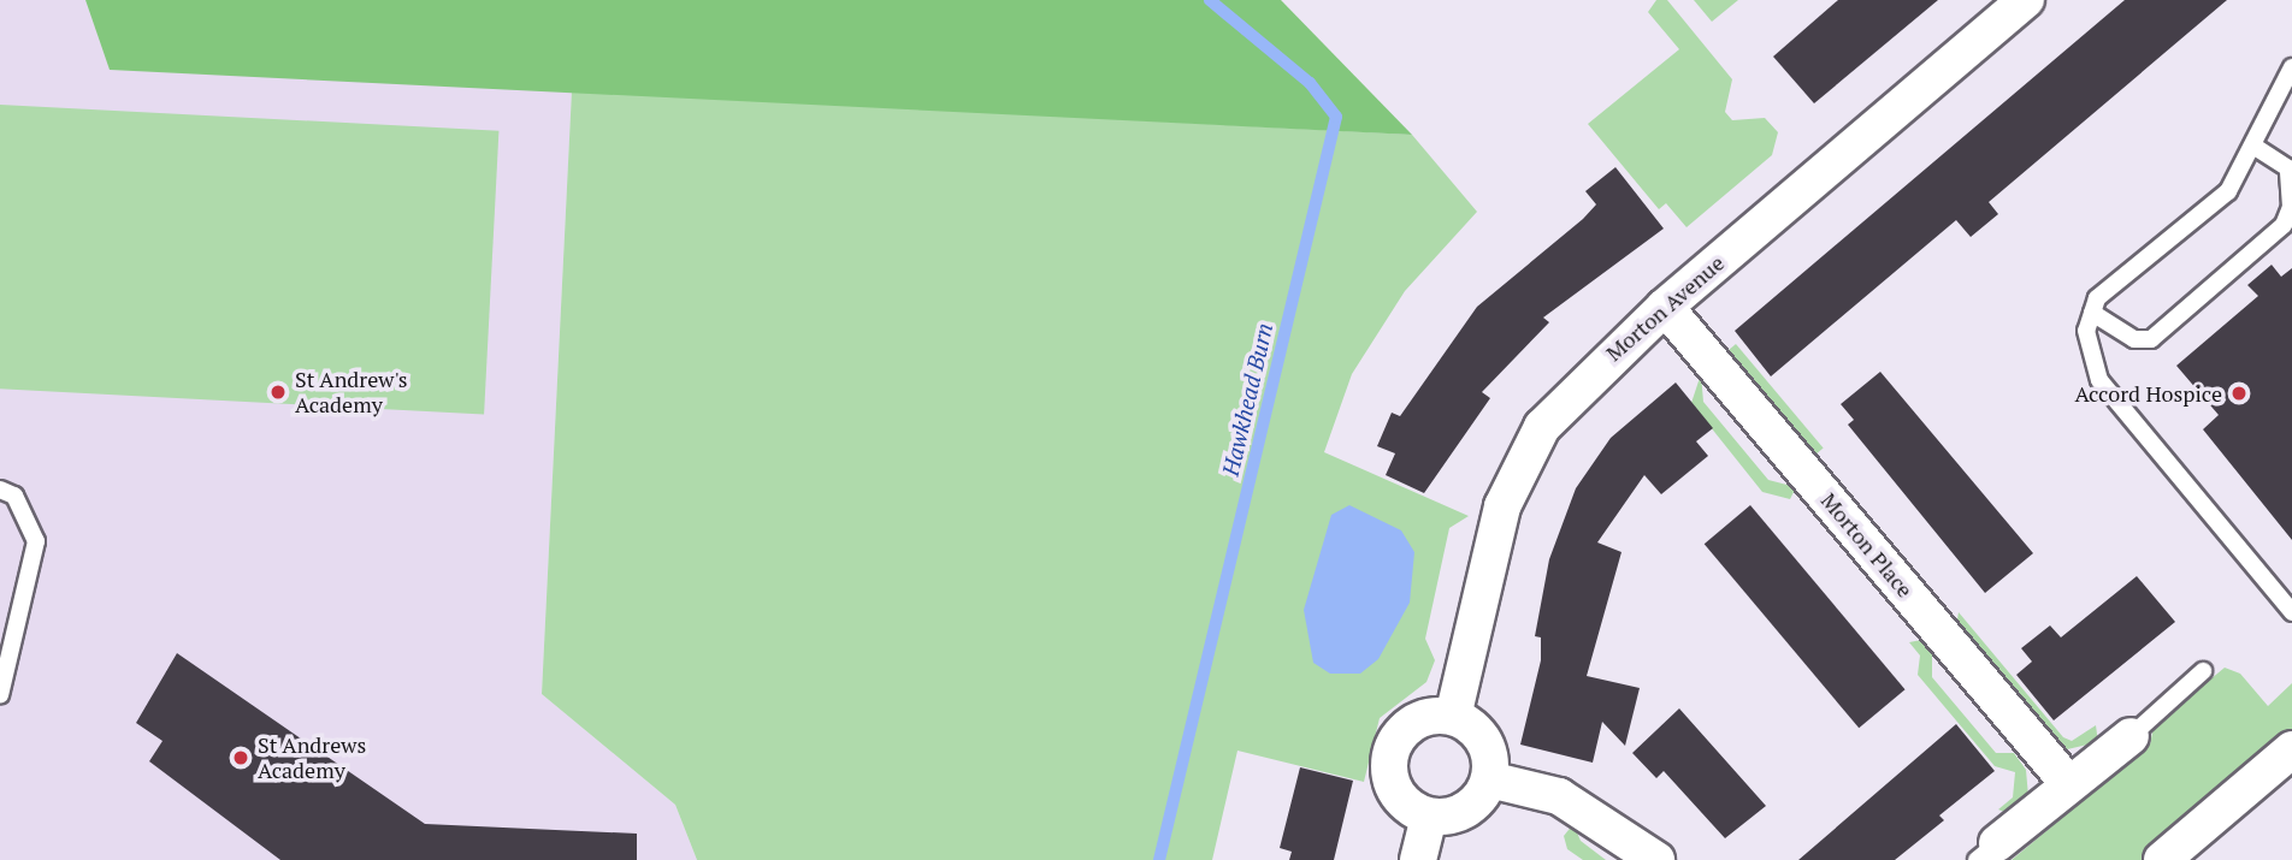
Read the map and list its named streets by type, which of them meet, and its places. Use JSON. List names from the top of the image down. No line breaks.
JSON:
{"streets":{"street":["Morton Avenue","Morton Place"]},"crossings":[["Morton Avenue","Morton Place"]],"water":["Hawkhead Burn"],"places":["St Andrew's Academy","Accord Hospice","St Andrews Academy"]}
